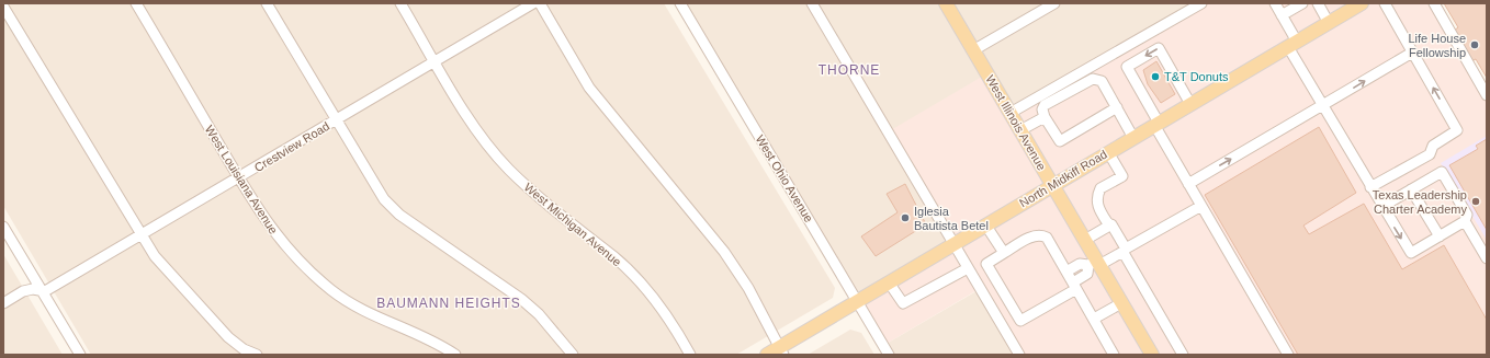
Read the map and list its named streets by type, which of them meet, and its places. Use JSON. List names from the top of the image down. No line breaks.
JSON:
{"streets":{"main road":["West Illinois Avenue","North Midkiff Road"],"street":["Crestview Road","West Ohio Avenue","West Louisiana Avenue","West Michigan Avenue"]},"crossings":[["West Illinois Avenue","North Midkiff Road"],["Crestview Road","West Louisiana Avenue"],["Crestview Road","West Michigan Avenue"],["West Ohio Avenue","North Midkiff Road"]],"districts":["THORNE","BAUMANN HEIGHTS"],"places":["Life House Fellowship","T&T Donuts","Texas Leadership Charter Academy","Iglesia Bautista Betel"]}
